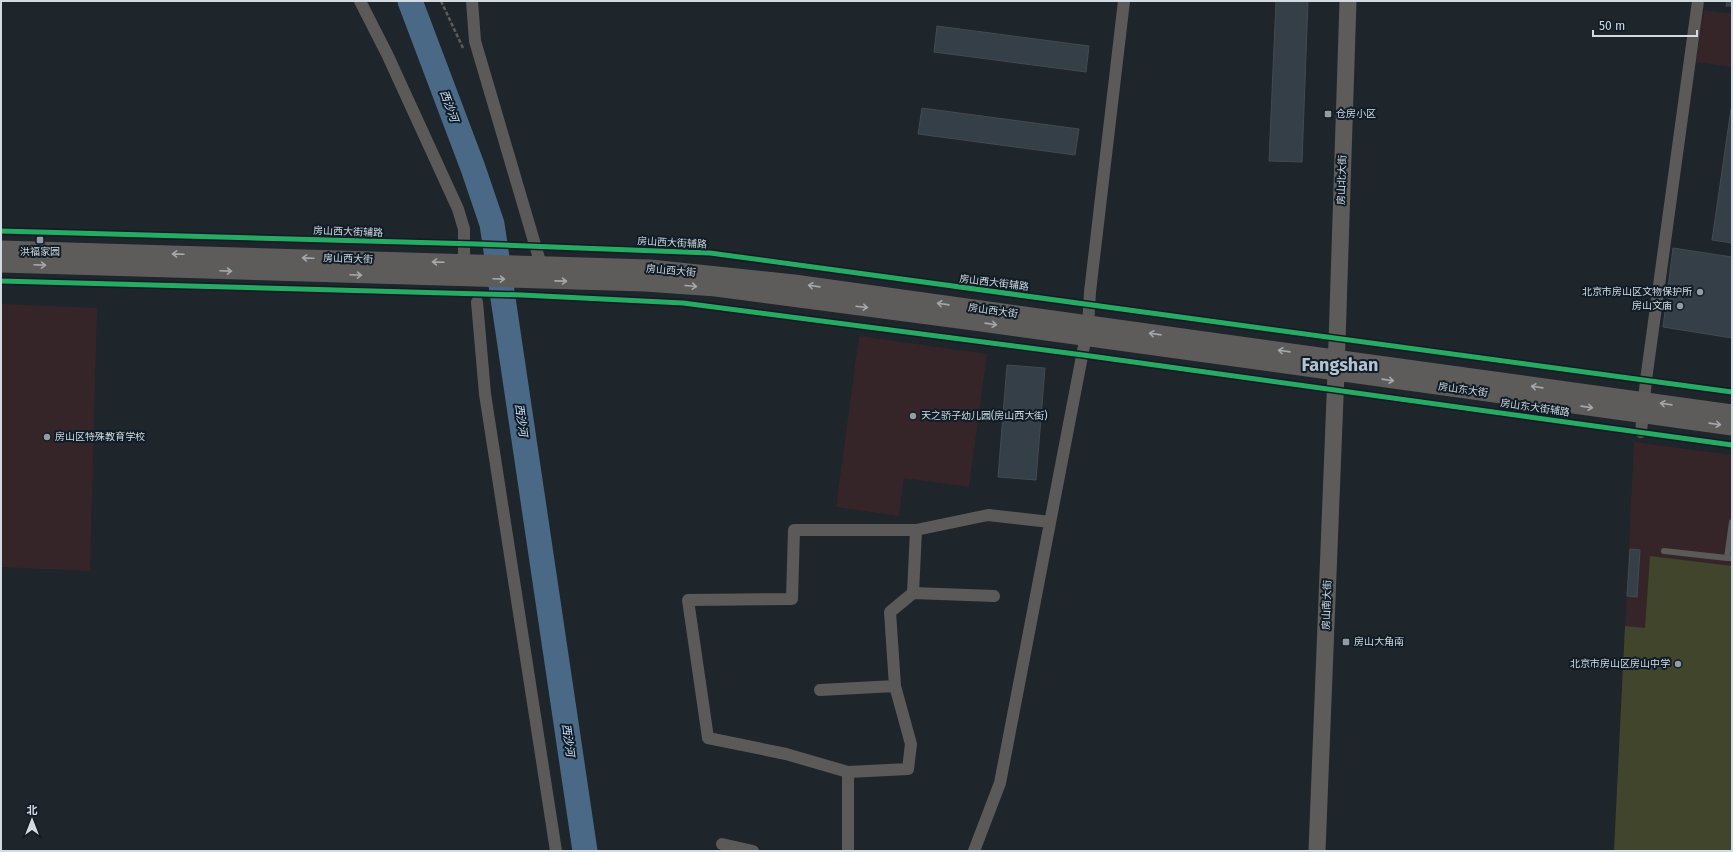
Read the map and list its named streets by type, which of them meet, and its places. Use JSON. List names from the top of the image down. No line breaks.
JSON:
{"streets":{"main road":["房山北大街","房山西大街","房山东大街","房山南大街"],"cycle path":["房山西大街辅路","房山东大街辅路"]},"crossings":[["房山北大街","房山西大街"],["房山北大街","房山东大街"],["房山北大街","房山南大街"],["房山西大街","房山东大街"],["房山西大街","房山南大街"],["房山东大街","房山南大街"]],"districts":["Fangshan"],"water":["西沙河"],"places":{"transit":["仓房小区","洪福家园","房山大角南"],"other":["北京市房山区文物保护所","房山文庙","天之骄子幼儿园(房山西大街)","房山区特殊教育学校","北京市房山区房山中学"]},"scale_bar":"50 m","north":"top"}
